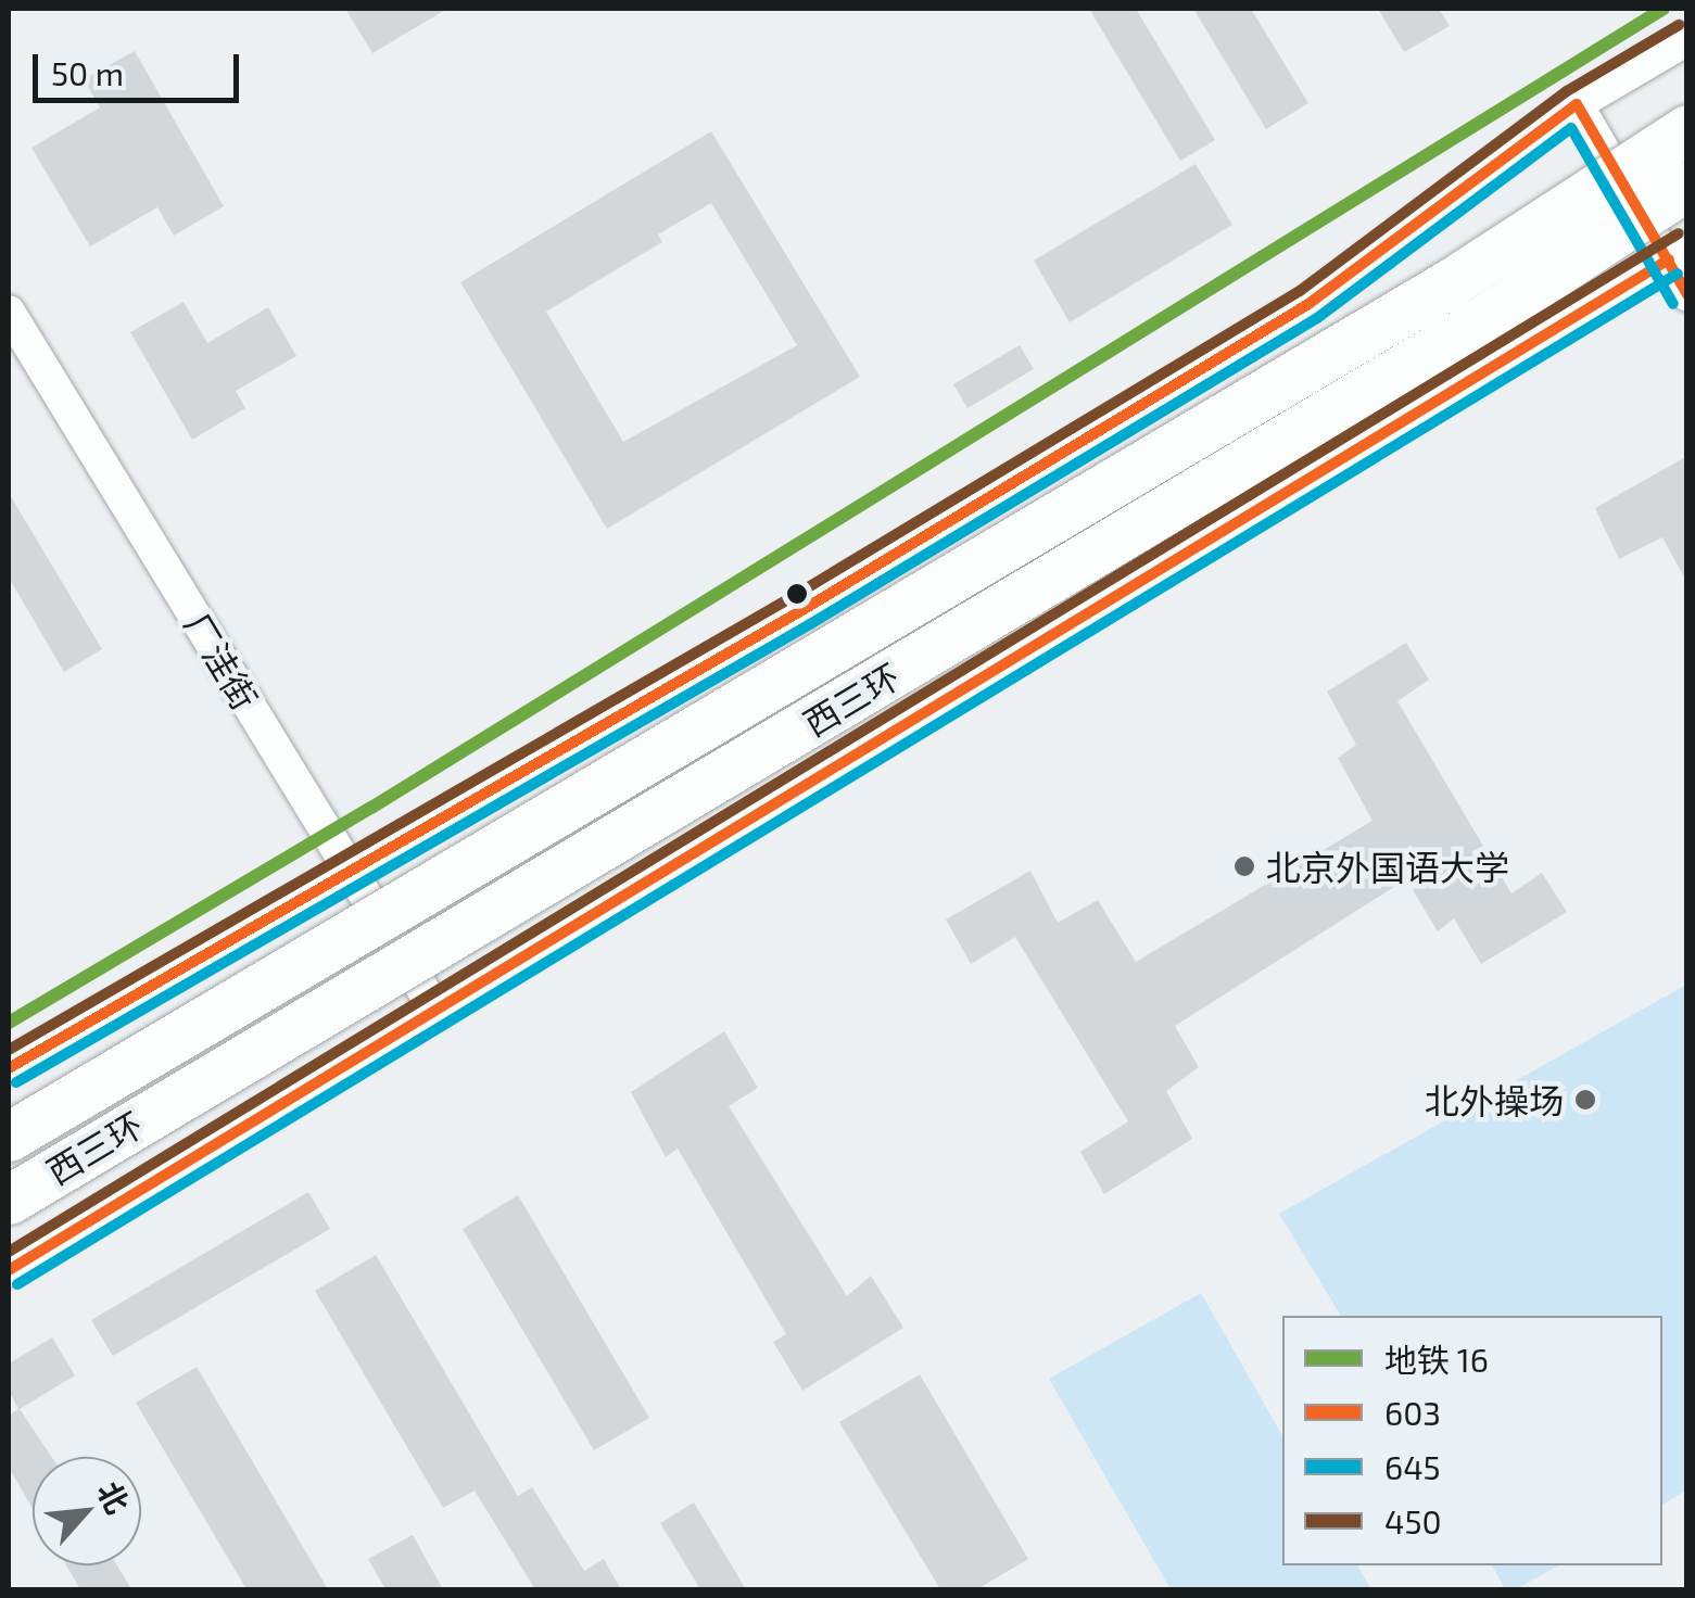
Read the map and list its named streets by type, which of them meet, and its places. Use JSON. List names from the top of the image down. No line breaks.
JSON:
{"streets":{"highway":["西三环"],"street":["厂洼街"]},"places":["北京外国语大学","北外操场"],"lines":["metro line 16","transit line 450","transit line 603","transit line 645"],"legend":["地铁 16","603","645","450"],"scale_bar":"50 m","north":"top right"}
